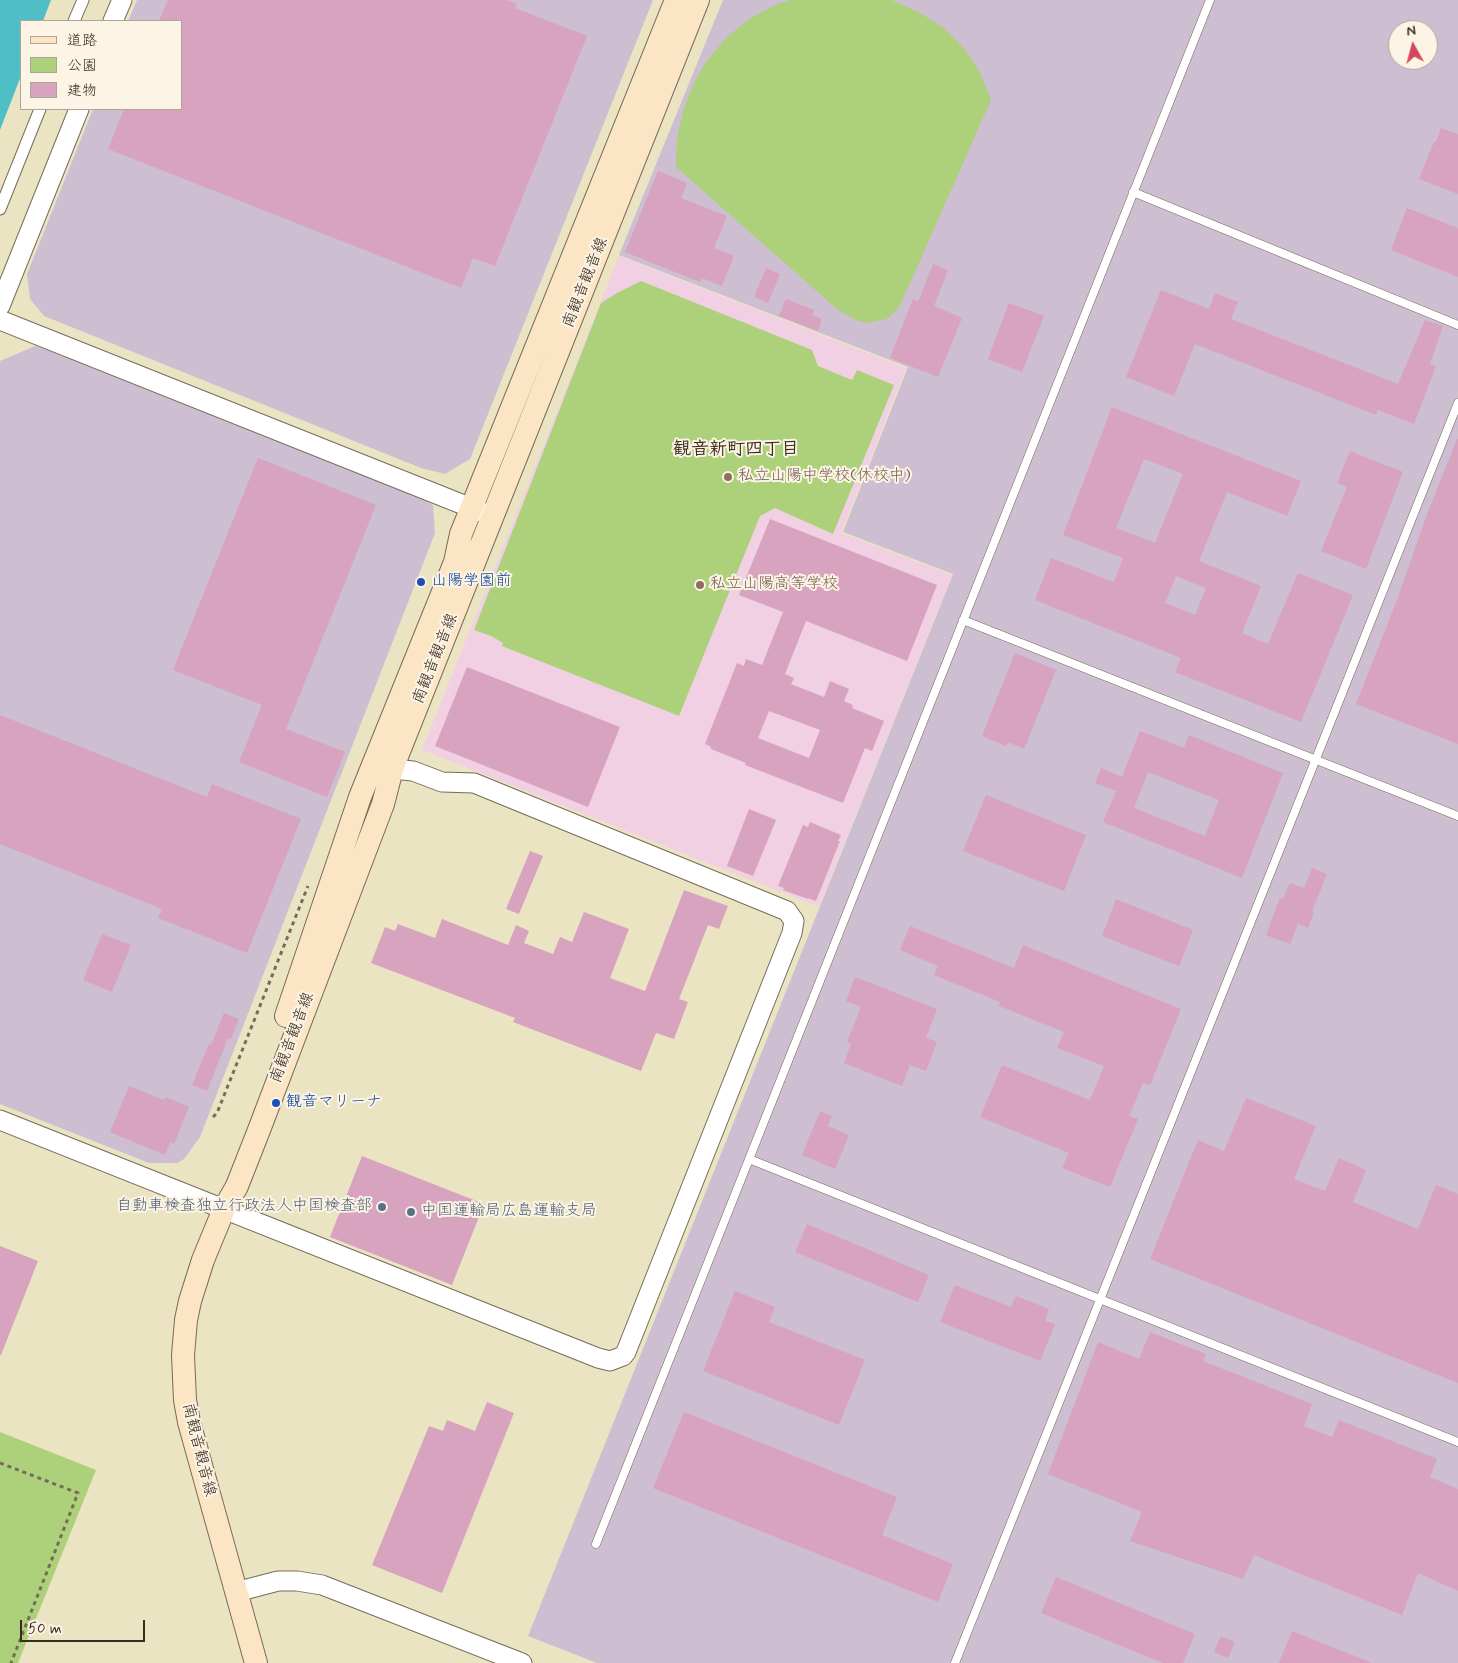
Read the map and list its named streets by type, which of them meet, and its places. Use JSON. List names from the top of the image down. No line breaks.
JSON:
{"streets":{"main road":["南観音観音線"]},"districts":["観音新町四丁目"],"places":["私立山陽中学校(休校中)","山陽学園前","私立山陽高等学校","観音マリーナ","自動車検査独立行政法人中国検査部","中国運輸局広島運輸支局"],"legend":["道路","公園","建物"],"scale_bar":"50 m","north":"top"}
